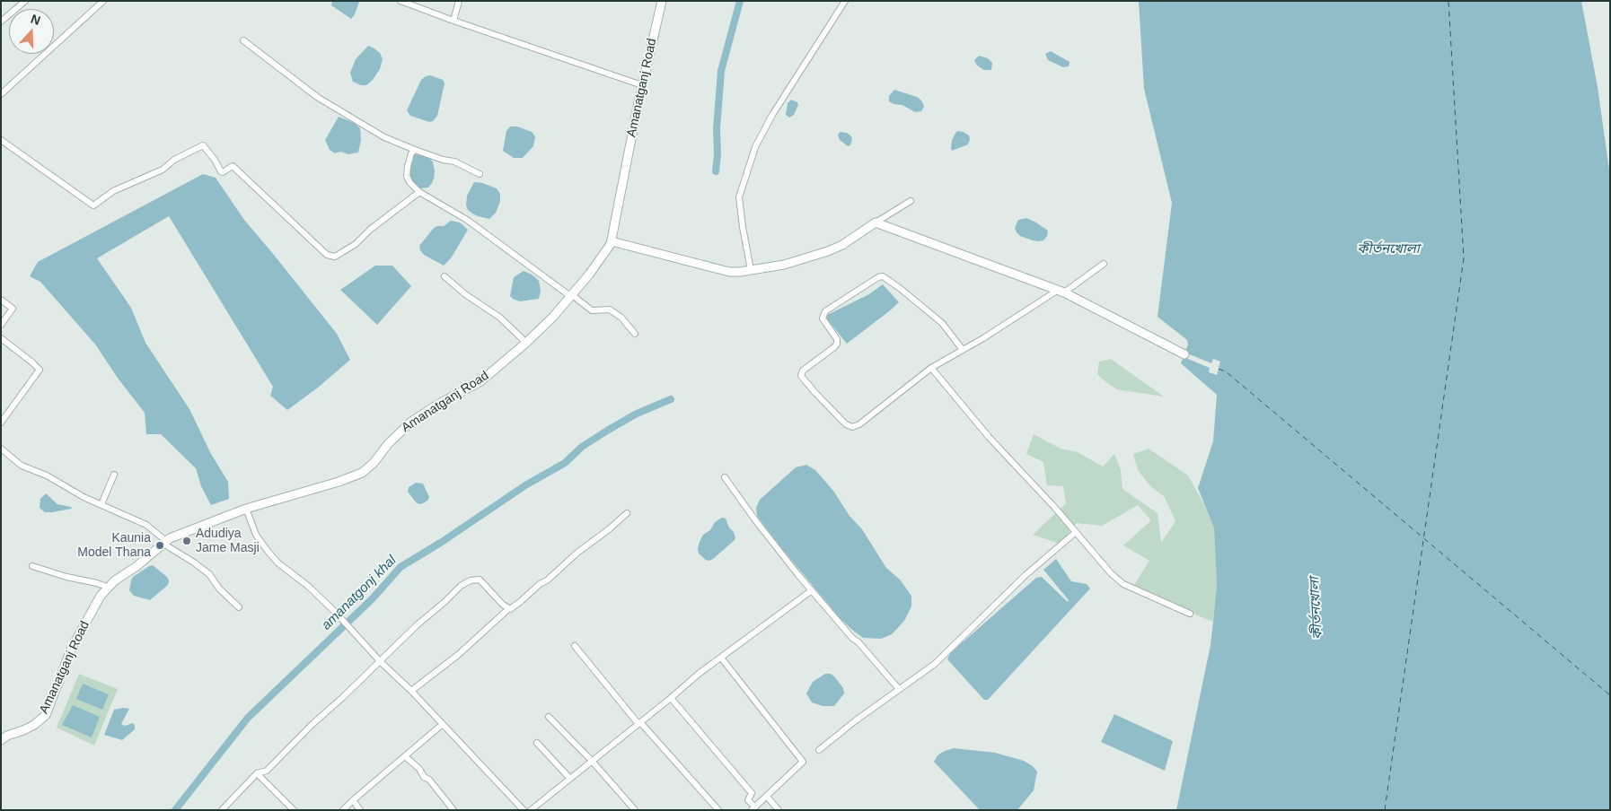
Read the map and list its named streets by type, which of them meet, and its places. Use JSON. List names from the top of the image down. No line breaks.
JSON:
{"streets":{"main road":["Amanatganj Road"]},"water":["কীর্তনখোলা","amanatgonj khal"],"places":["Adudiya Jame Masji","Kaunia Model Thana"],"north":"top"}
